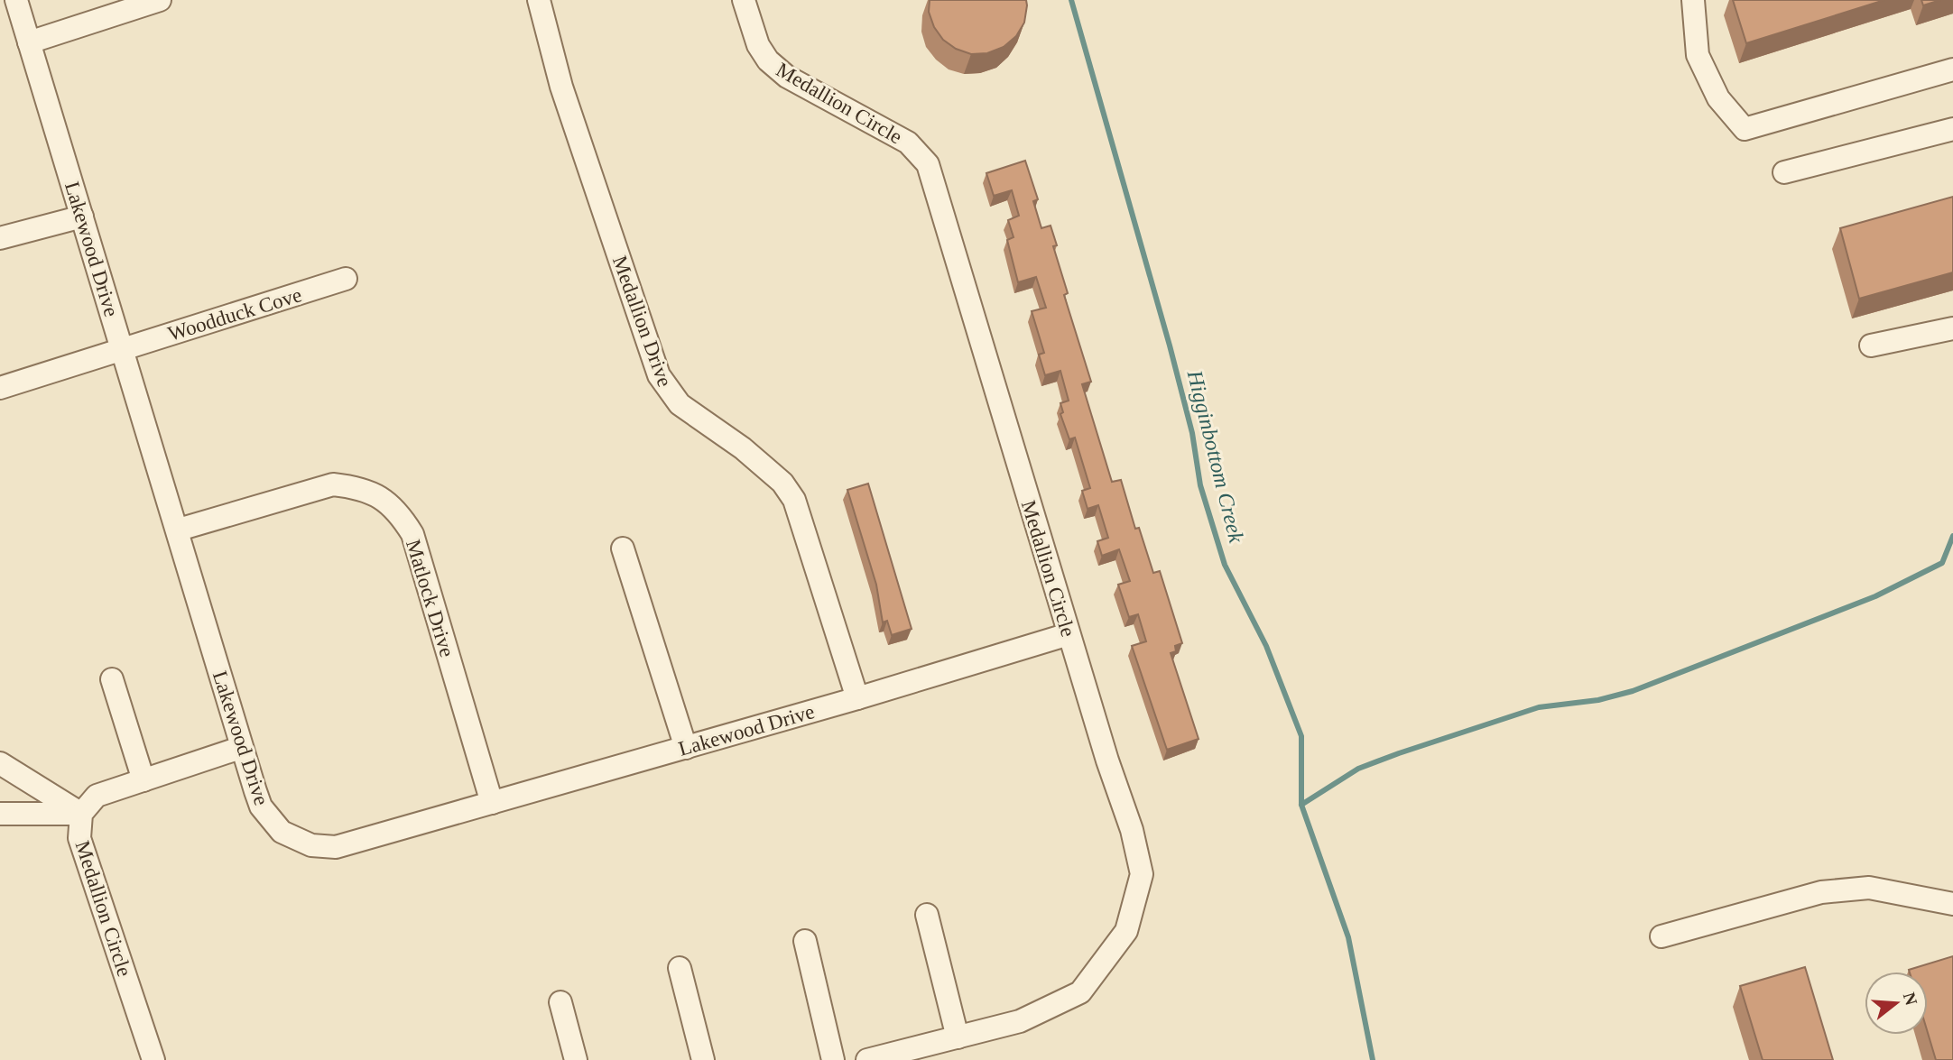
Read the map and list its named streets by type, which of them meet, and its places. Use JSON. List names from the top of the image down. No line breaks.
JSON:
{"streets":{"street":["Medallion Circle","Lakewood Drive","Woodduck Cove","Medallion Drive","Matlock Drive"]},"crossings":[["Medallion Circle","Lakewood Drive"],["Lakewood Drive","Woodduck Cove"],["Lakewood Drive","Medallion Drive"],["Lakewood Drive","Matlock Drive"]],"water":["Higginbottom Creek"],"north":"right"}
